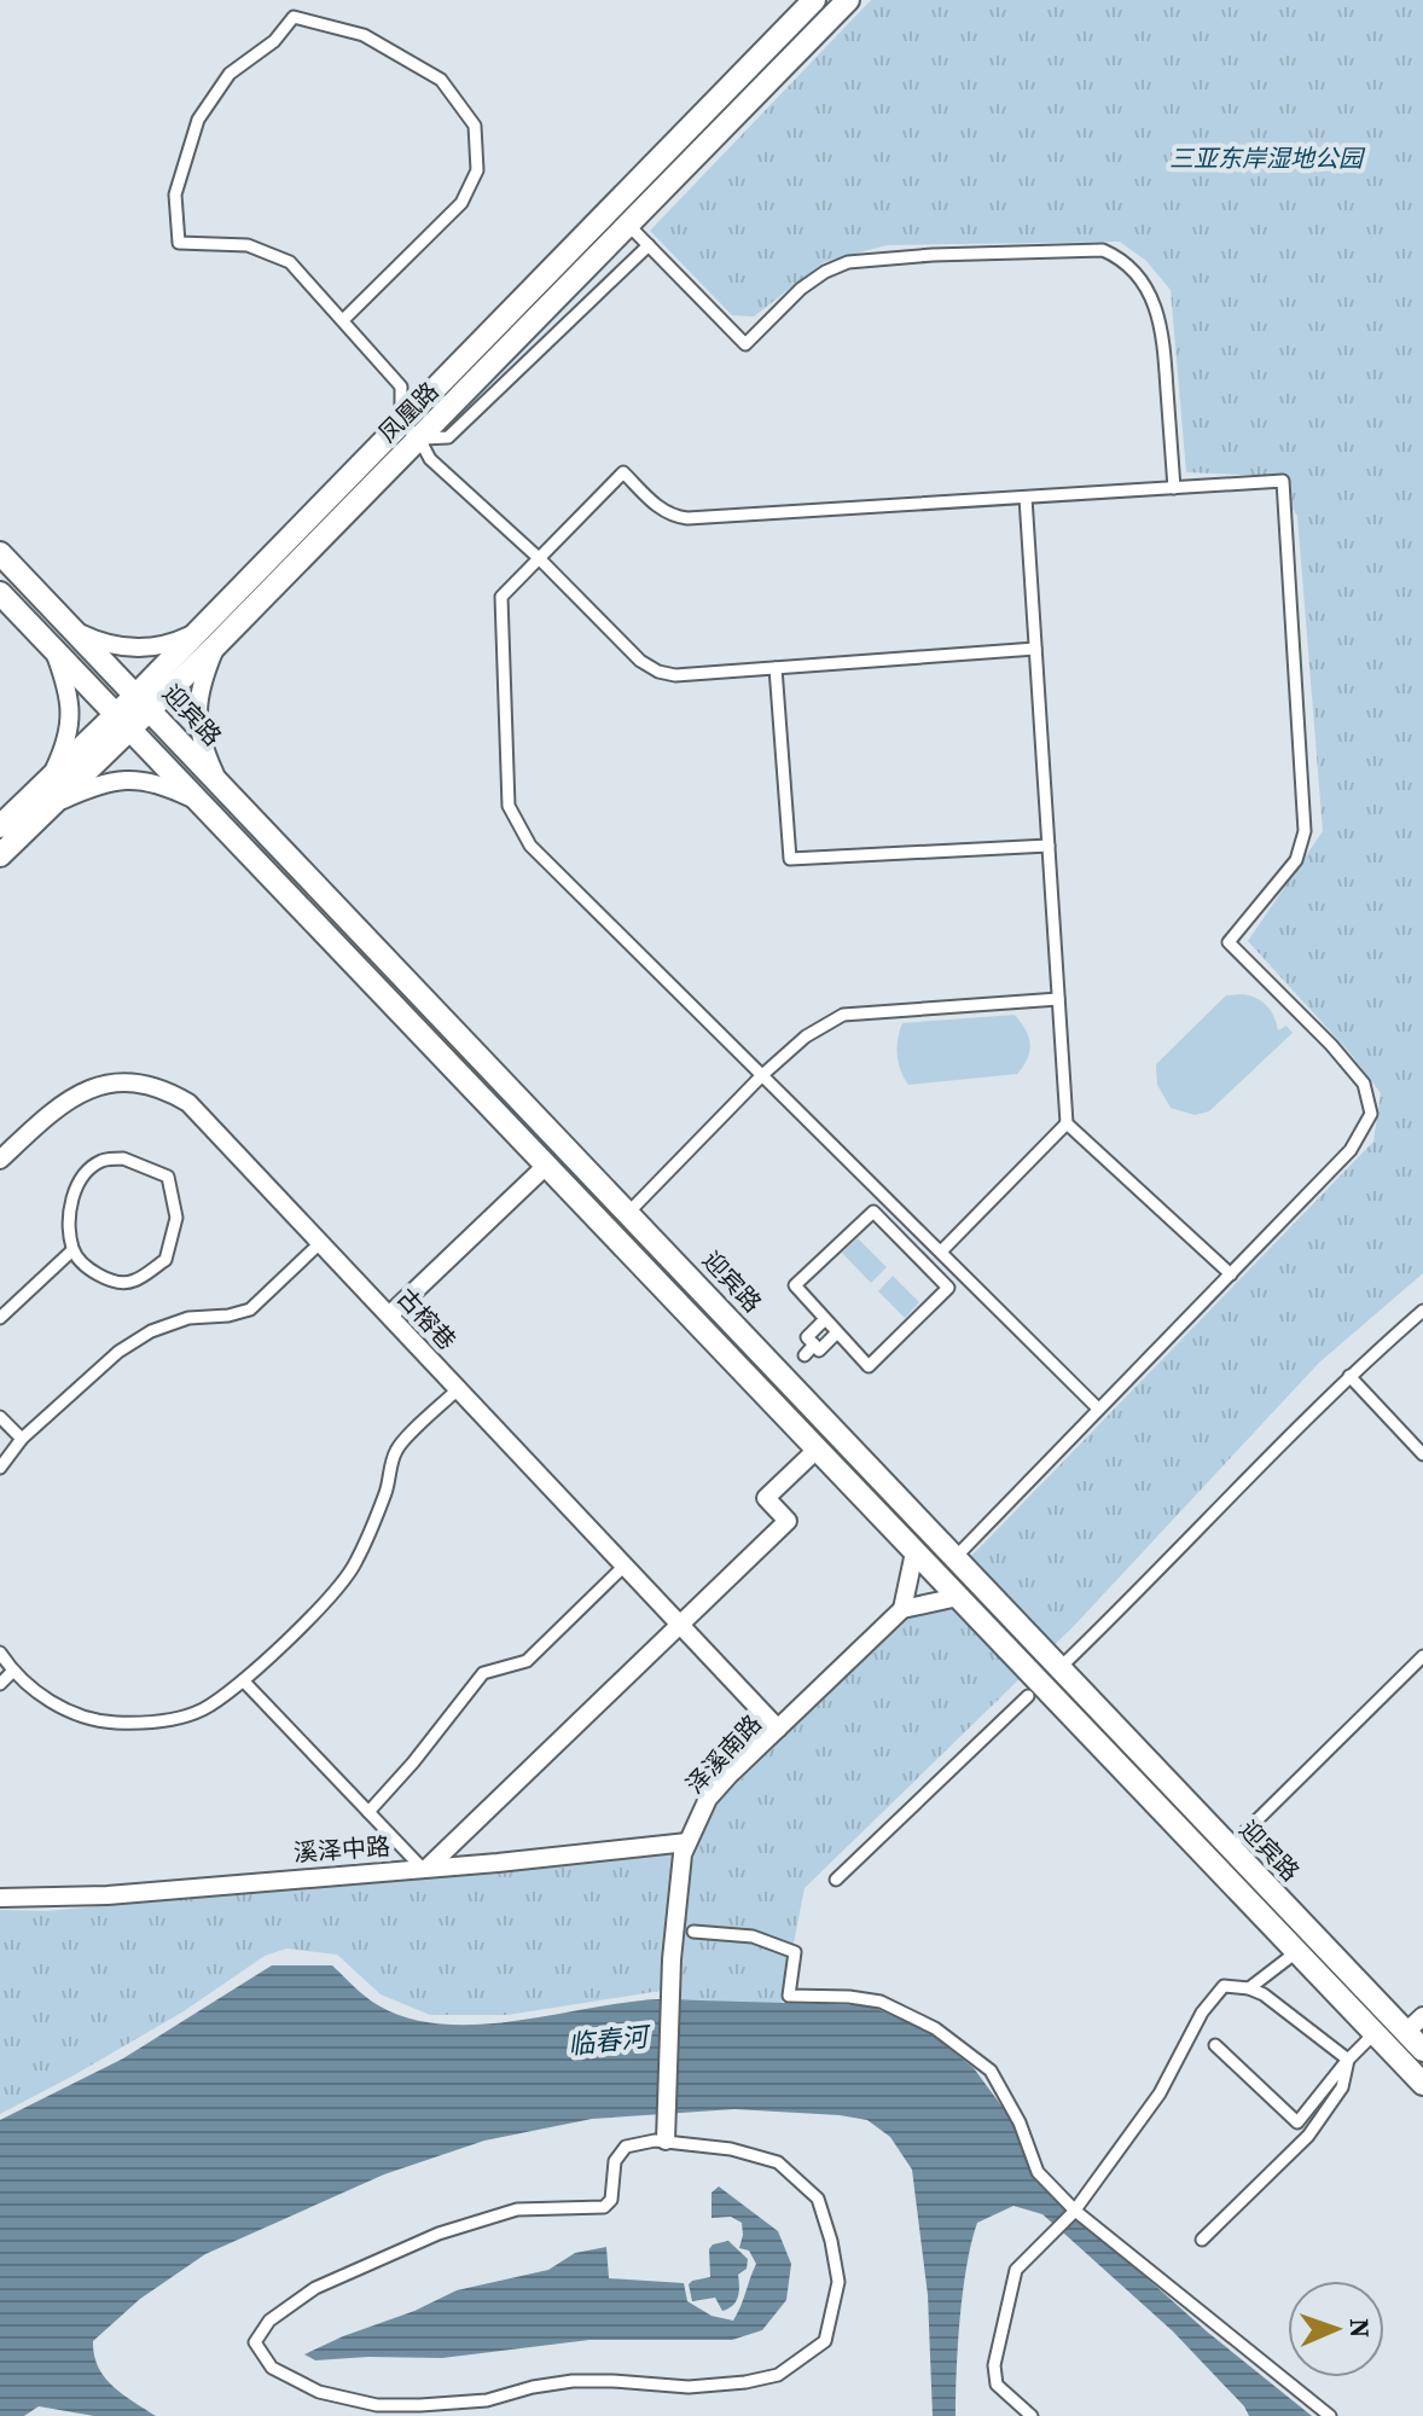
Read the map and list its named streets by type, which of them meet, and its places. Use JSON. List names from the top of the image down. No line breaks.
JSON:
{"streets":{"highway":["凤凰路","迎宾路"],"street":["古榕巷","泽溪南路","溪泽中路"]},"crossings":[["凤凰路","迎宾路"],["古榕巷","泽溪南路"],["泽溪南路","溪泽中路"]],"water":["临春河"],"parks":["三亚东岸湿地公园"],"north":"right"}
